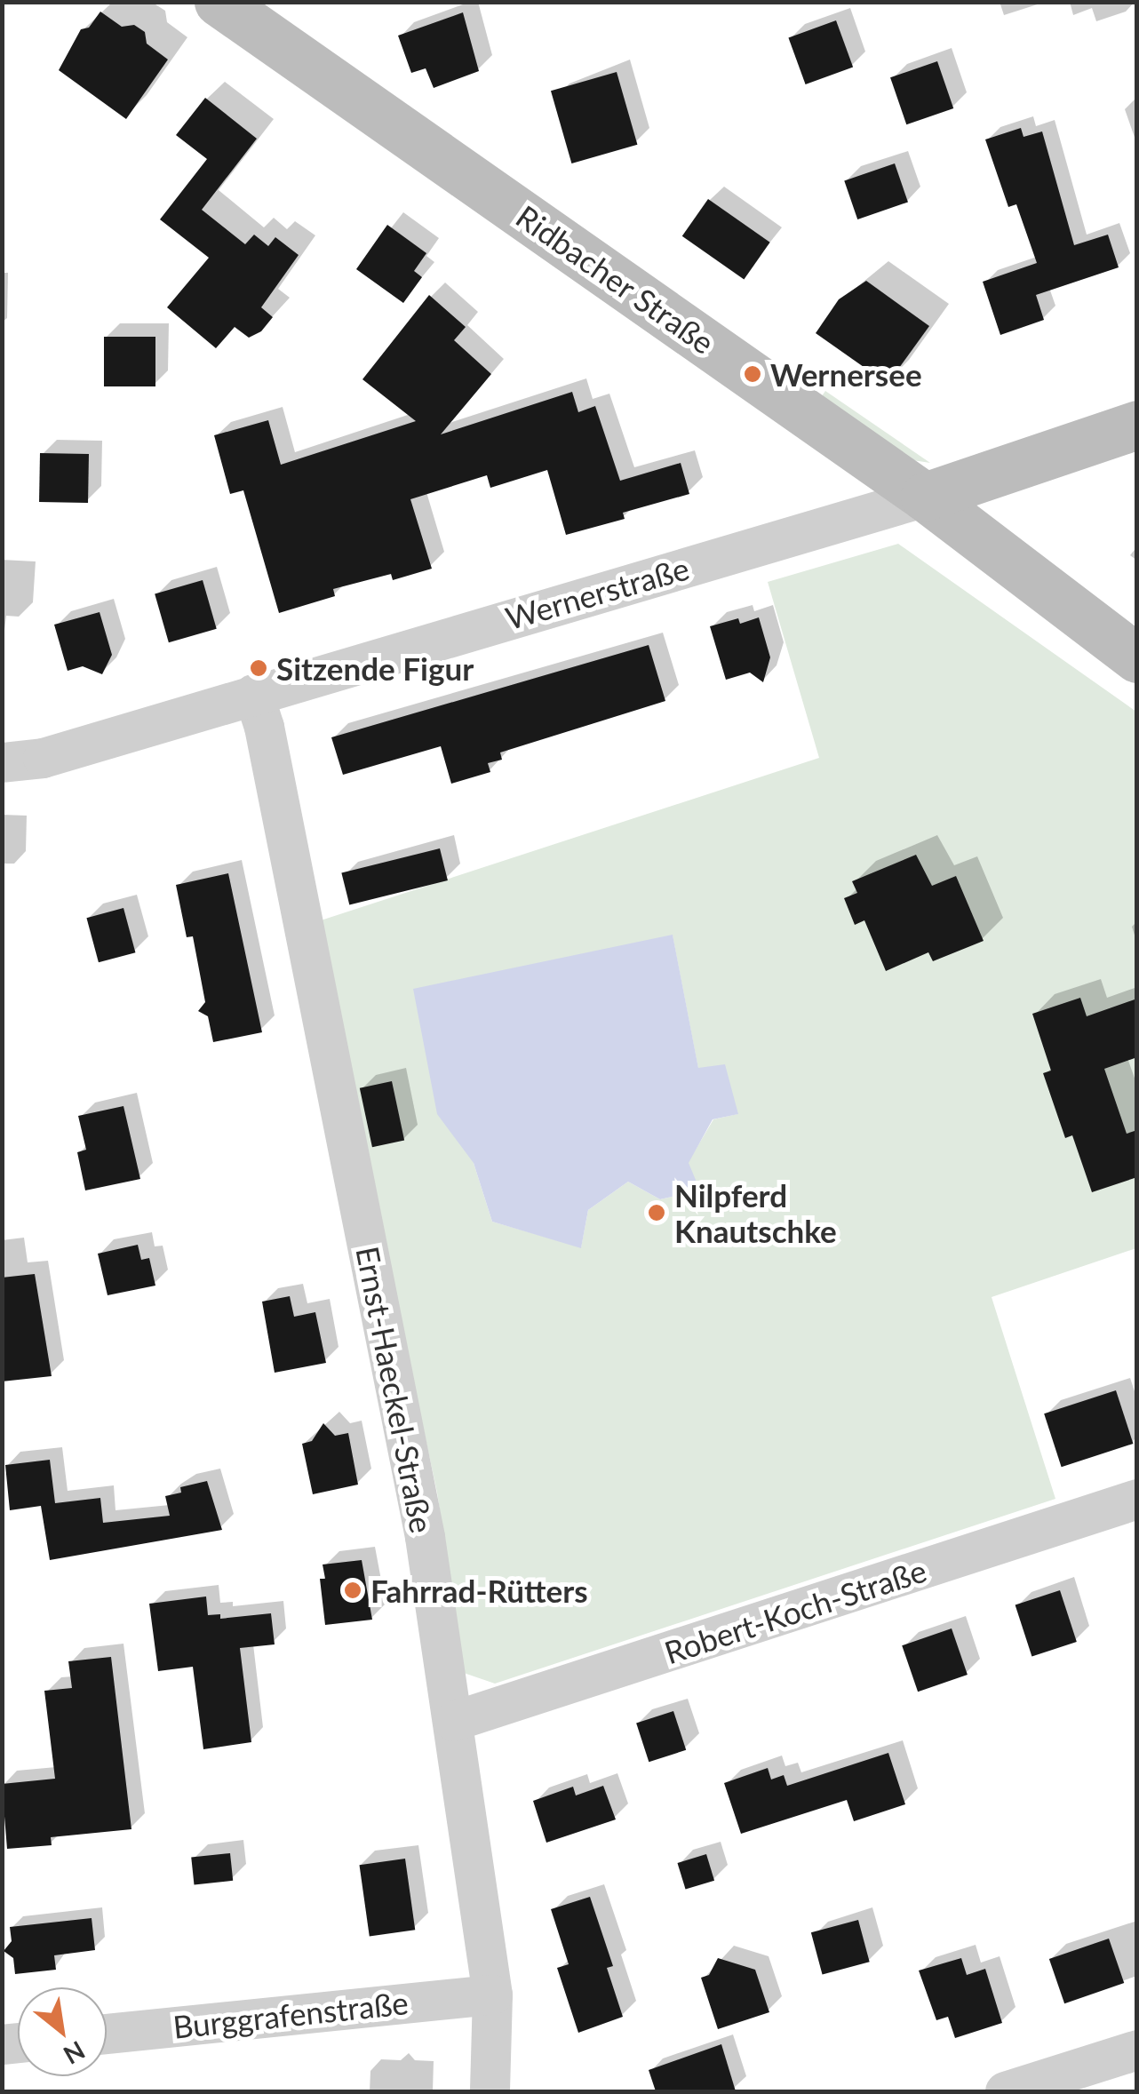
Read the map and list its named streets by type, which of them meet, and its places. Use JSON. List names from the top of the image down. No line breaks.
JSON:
{"streets":{"street":["Ridbacher Straße","Wernerstraße","Ernst-Haeckel-Straße","Robert-Koch-Straße","Burggrafenstraße"]},"crossings":[["Ridbacher Straße","Wernerstraße"],["Wernerstraße","Ernst-Haeckel-Straße"],["Ernst-Haeckel-Straße","Robert-Koch-Straße"],["Ernst-Haeckel-Straße","Burggrafenstraße"]],"places":["Wernersee","Sitzende Figur","Nilpferd Knautschke","Fahrrad-Rütters"],"north":"bottom right"}
